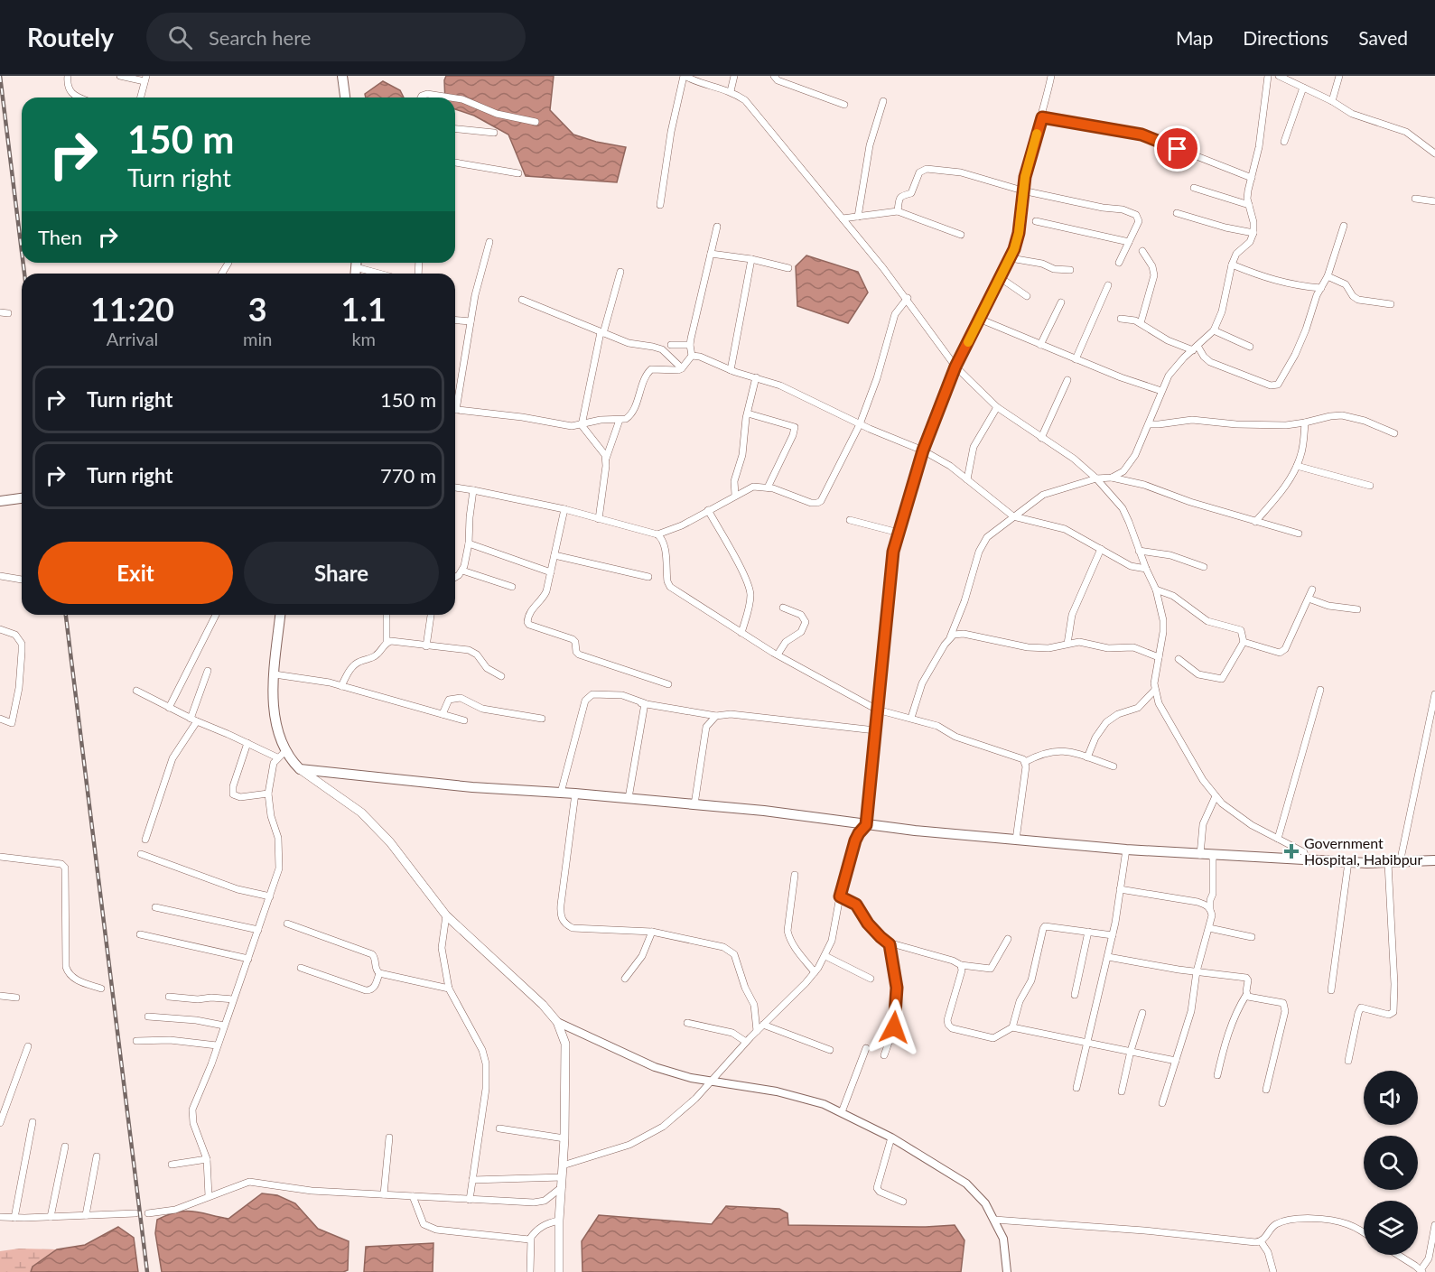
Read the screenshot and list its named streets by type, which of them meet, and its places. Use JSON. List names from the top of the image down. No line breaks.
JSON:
{"places":{"health":["Government Hospital, Habibpur"]},"page":{"header":"Routely","search":"Search here","nav":["Map","Directions","Saved"],"turn":["150 m","Turn right"],"then":"Then","eta":["11:20","Arrival","3","min","1.1","km"],"list":[{"name":"Turn right","value":"150 m"},{"name":"Turn right","value":"770 m"}],"buttons":["Exit","Share"]}}
